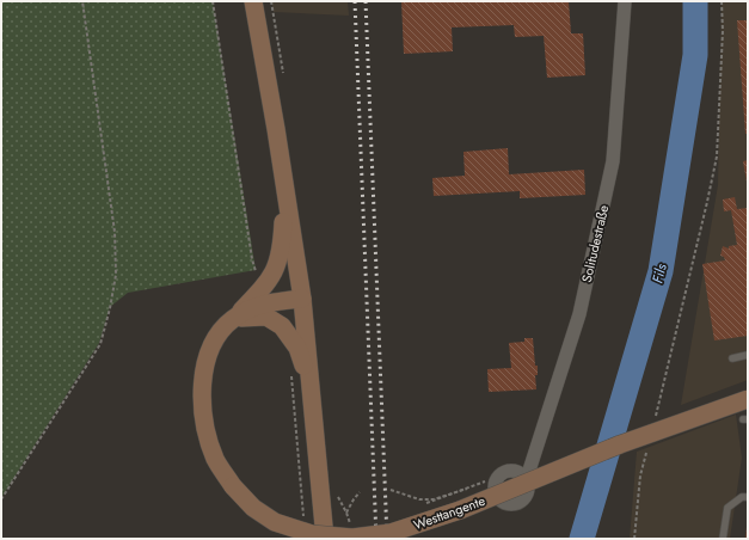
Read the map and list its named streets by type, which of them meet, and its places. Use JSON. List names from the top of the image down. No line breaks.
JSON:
{"streets":{"main road":["Westtangente"],"street":["Solitudestraße"]},"water":["Fils"]}
